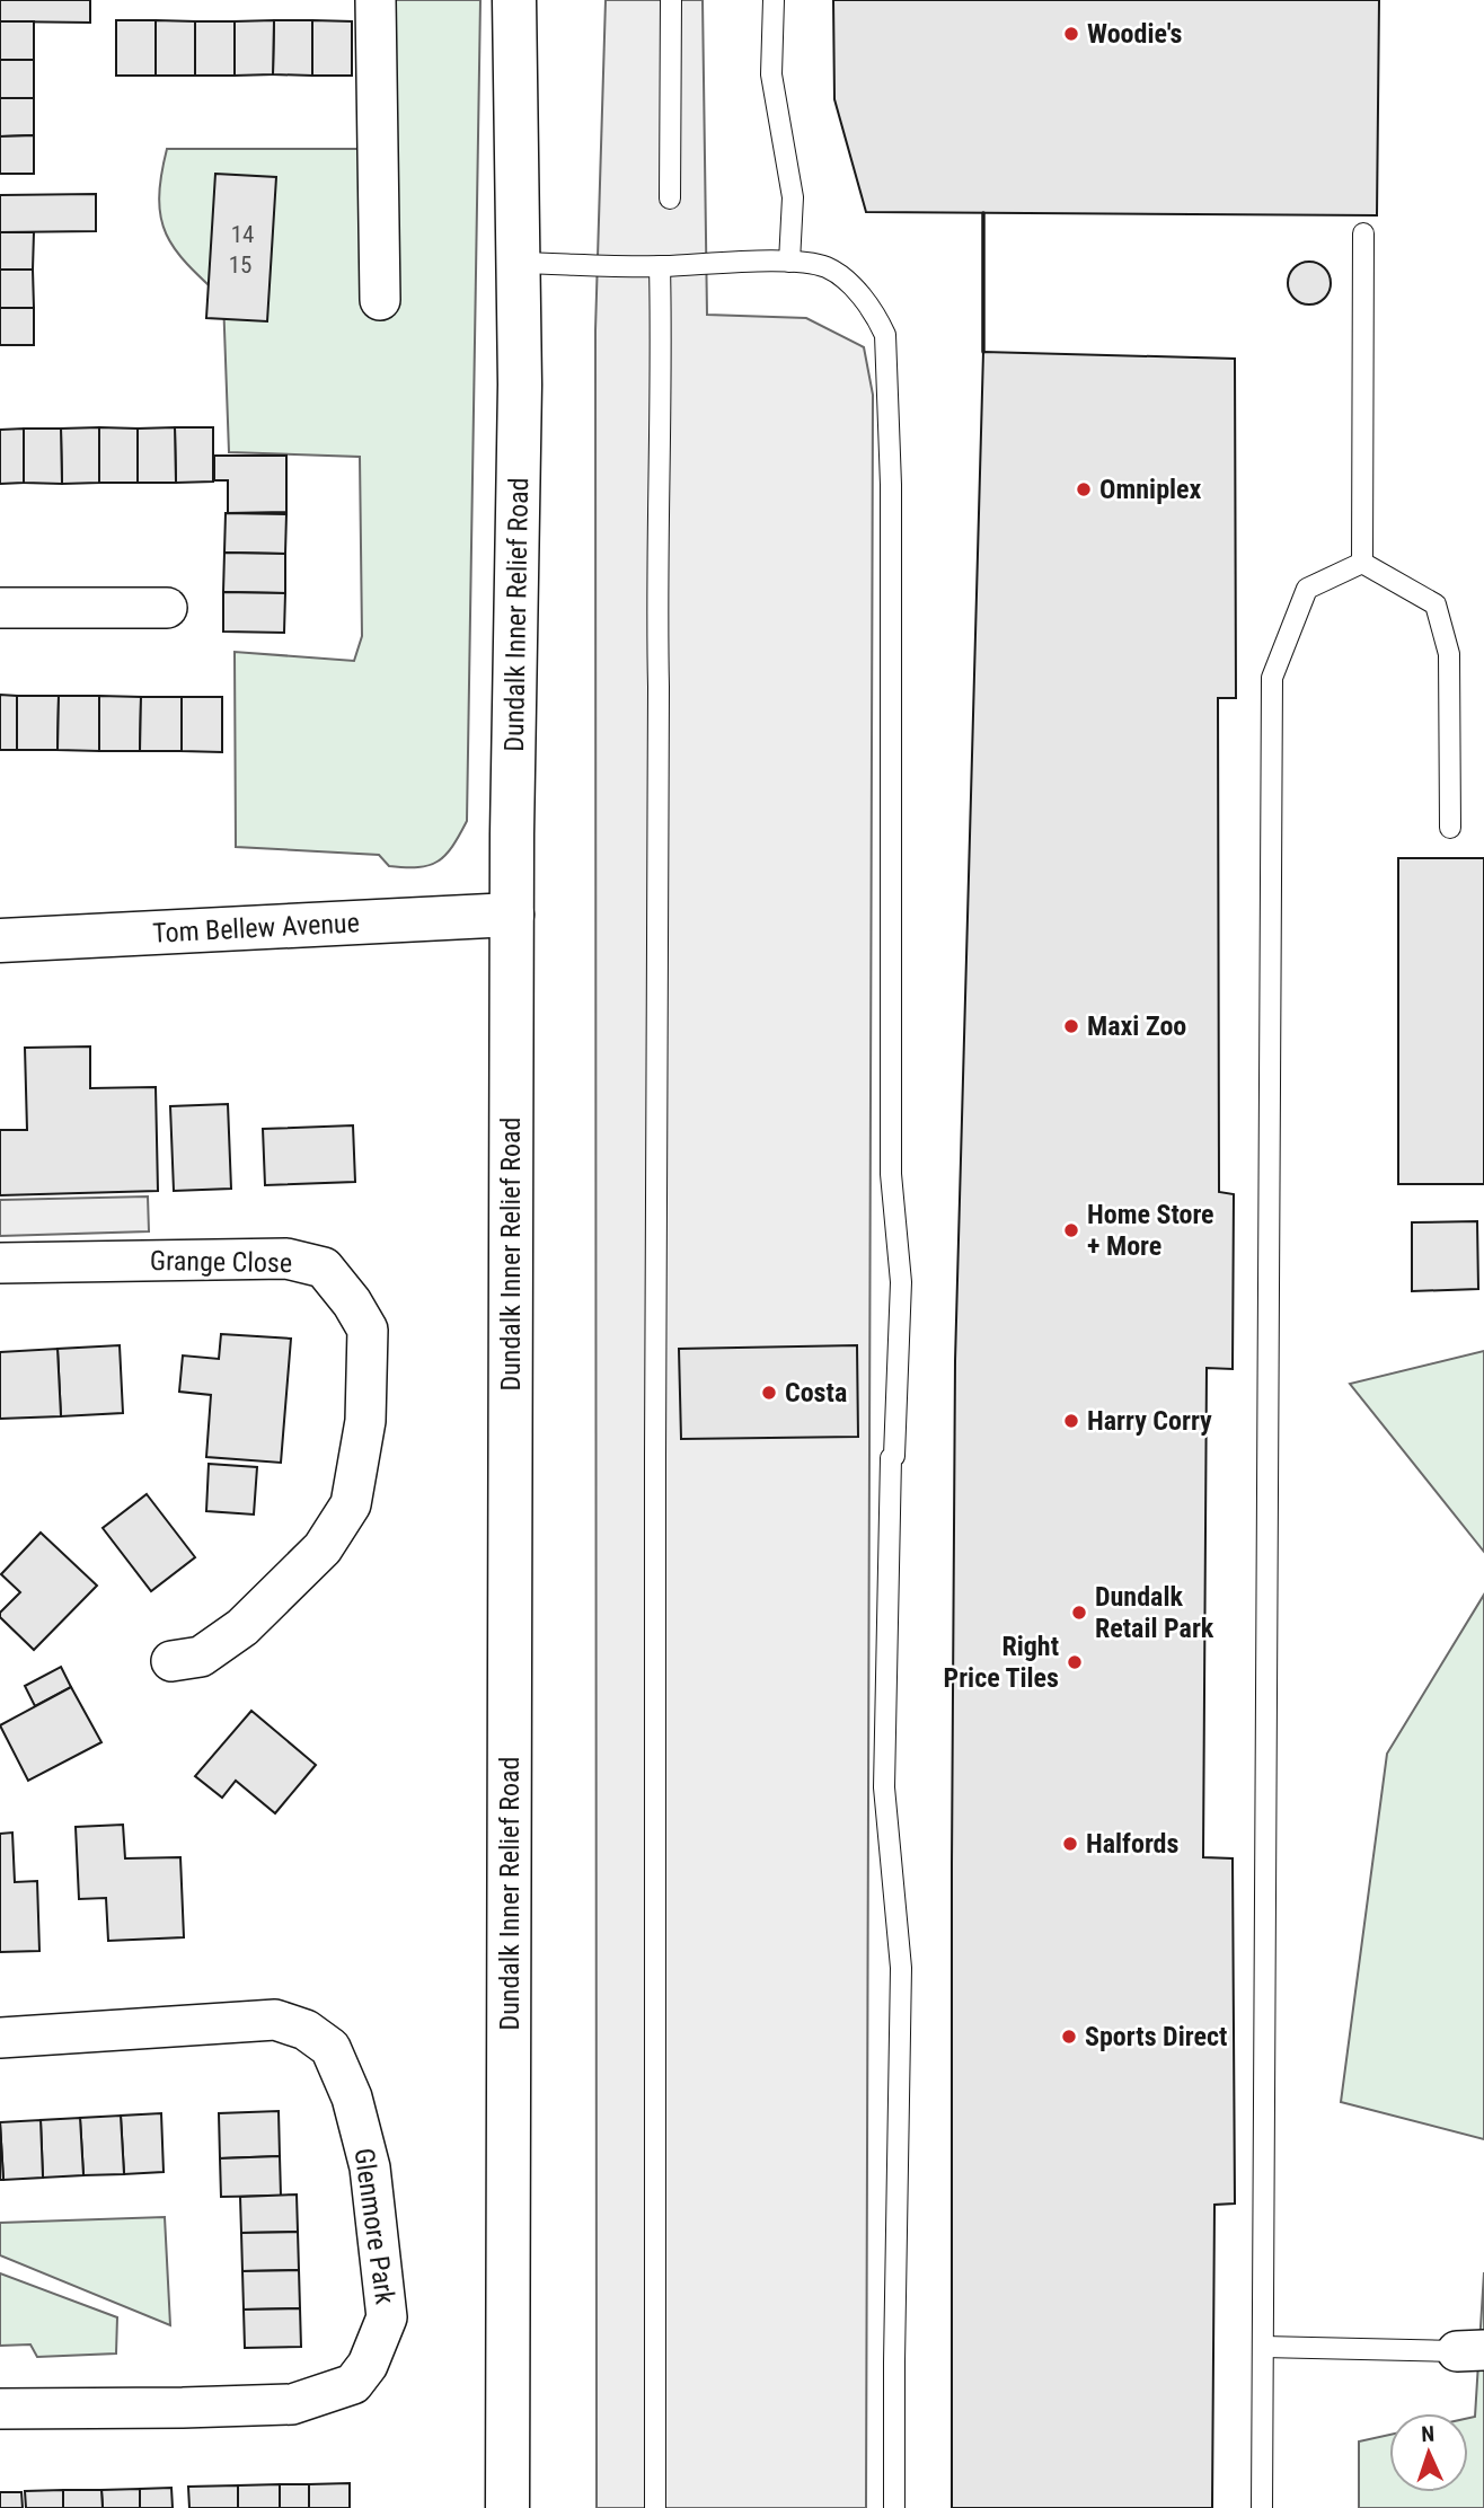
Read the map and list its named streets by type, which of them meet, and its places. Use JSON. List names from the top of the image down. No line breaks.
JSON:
{"streets":{"main road":["Dundalk Inner Relief Road","Tom Bellew Avenue"],"street":["Grange Close","Glenmore Park"]},"crossings":[["Dundalk Inner Relief Road","Tom Bellew Avenue"]],"places":["Woodie's","Omniplex","Maxi Zoo","Home Store + More","Costa","Harry Corry","Dundalk Retail Park","Right Price Tiles","Halfords","Sports Direct"],"house_numbers":["14","15"],"north":"top"}
